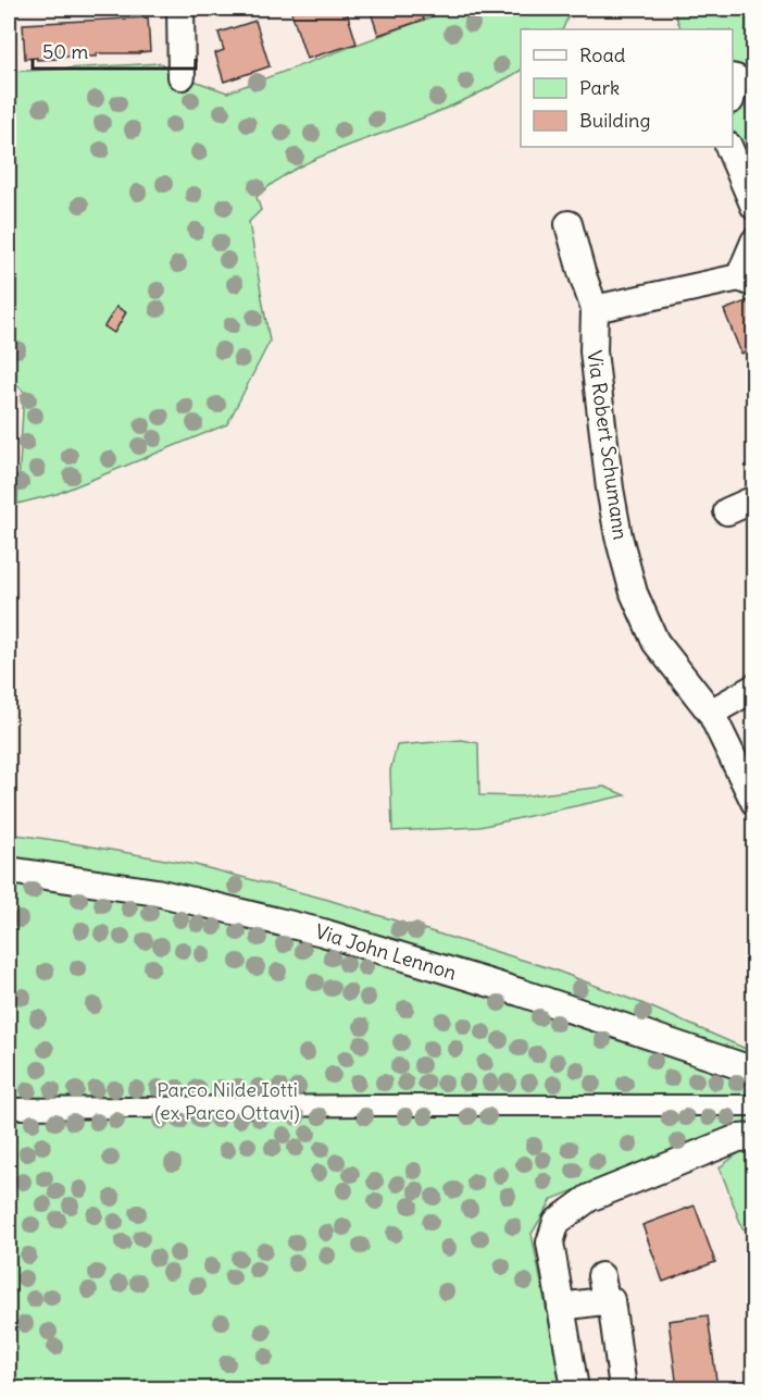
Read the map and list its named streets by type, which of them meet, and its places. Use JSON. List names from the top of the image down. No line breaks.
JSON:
{"streets":{"street":["Via Robert Schumann","Via John Lennon"]},"parks":["Parco Nilde Iotti (ex Parco Ottavi)"],"legend":["Road","Park","Building"],"scale_bar":"50 m"}
